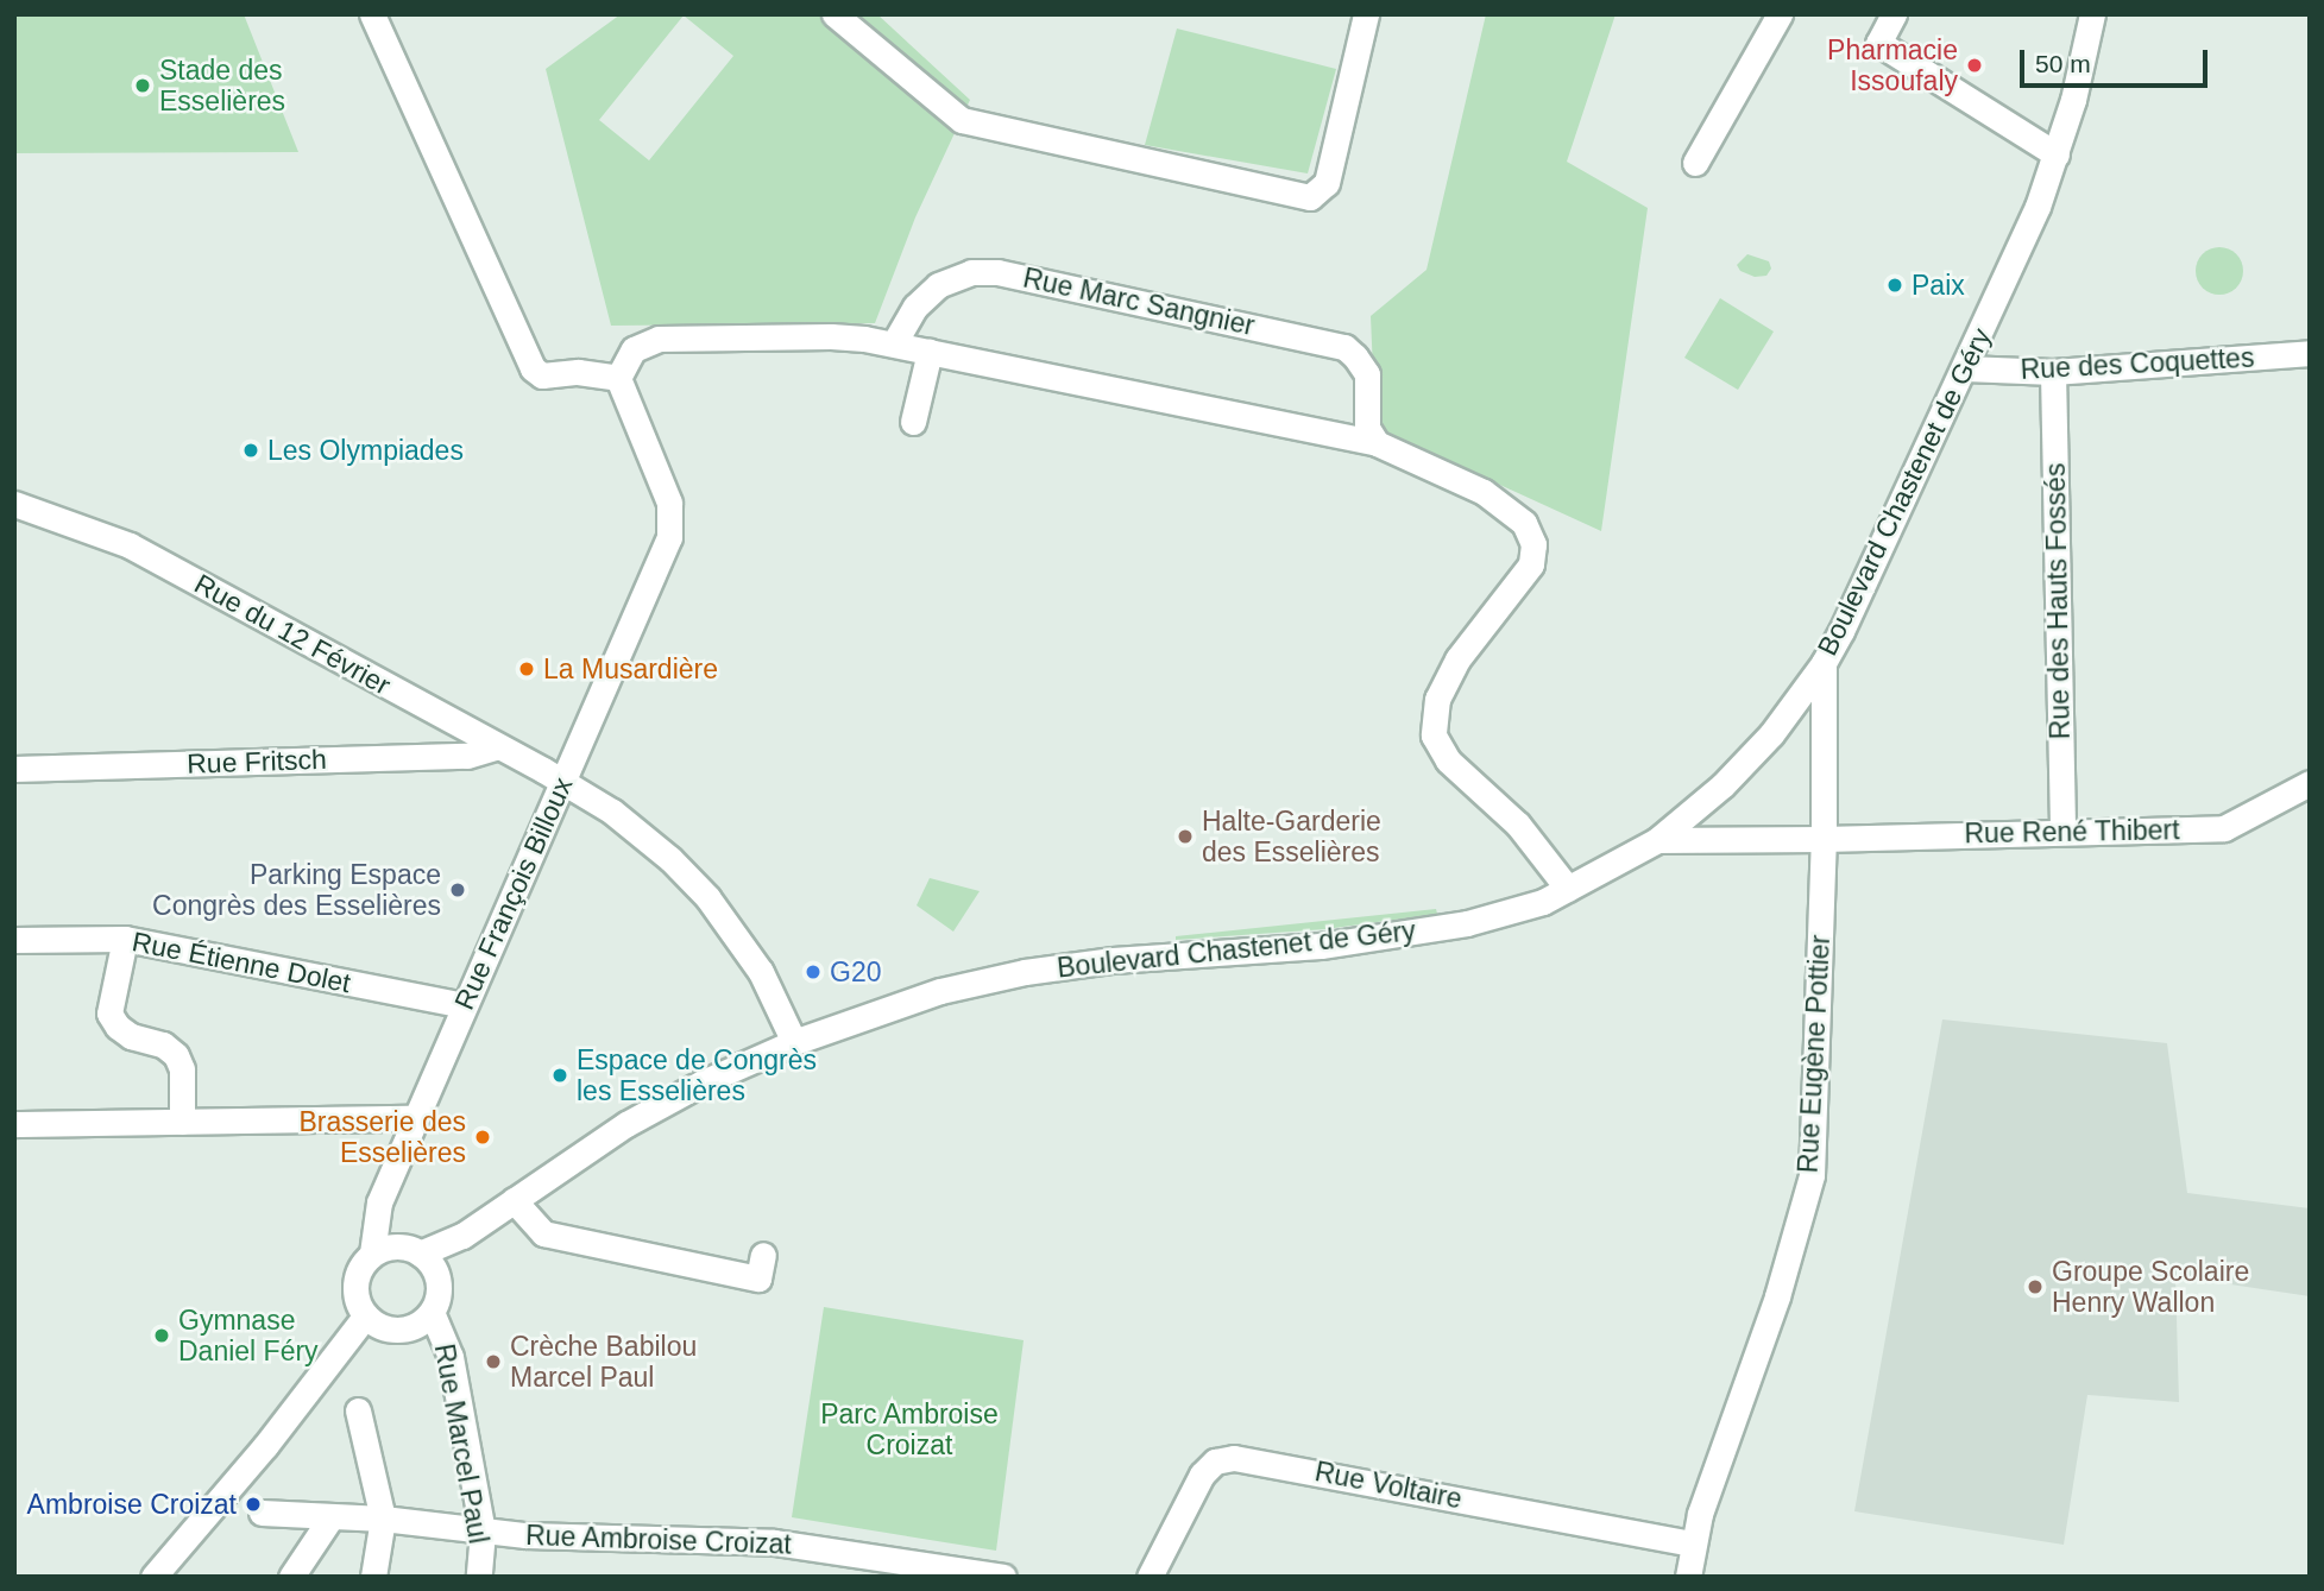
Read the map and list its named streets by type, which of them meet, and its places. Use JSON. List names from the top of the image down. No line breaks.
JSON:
{"streets":{"street":["Rue Marc Sangnier","Rue des Coquettes","Boulevard Chastenet de Géry","Rue des Hauts Fossés","Rue du 12 Février","Rue Fritsch","Rue René Thibert","Rue François Billoux","Rue Étienne Dolet","Rue Eugène Pottier","Rue Marcel Paul","Rue Voltaire","Rue Ambroise Croizat"]},"crossings":[["Rue des Coquettes","Boulevard Chastenet de Géry"],["Rue des Coquettes","Rue des Hauts Fossés"],["Boulevard Chastenet de Géry","Rue du 12 Février"],["Boulevard Chastenet de Géry","Rue René Thibert"],["Boulevard Chastenet de Géry","Rue François Billoux"],["Boulevard Chastenet de Géry","Rue Eugène Pottier"],["Boulevard Chastenet de Géry","Rue Marcel Paul"],["Rue des Hauts Fossés","Rue René Thibert"],["Rue du 12 Février","Rue Fritsch"],["Rue du 12 Février","Rue François Billoux"],["Rue René Thibert","Rue Eugène Pottier"],["Rue François Billoux","Rue Étienne Dolet"],["Rue François Billoux","Rue Marcel Paul"],["Rue Eugène Pottier","Rue Voltaire"],["Rue Marcel Paul","Rue Ambroise Croizat"]],"parks":["Parc Ambroise Croizat"],"places":["Pharmacie Issoufaly","Stade des Esselières","Paix","Les Olympiades","La Musardière","Halte-Garderie des Esselières","Parking Espace Congrès des Esselières","G20","Espace de Congrès les Esselières","Brasserie des Esselières","Groupe Scolaire Henry Wallon","Gymnase Daniel Féry","Crèche Babilou Marcel Paul","Ambroise Croizat"],"scale_bar":"50 m"}
